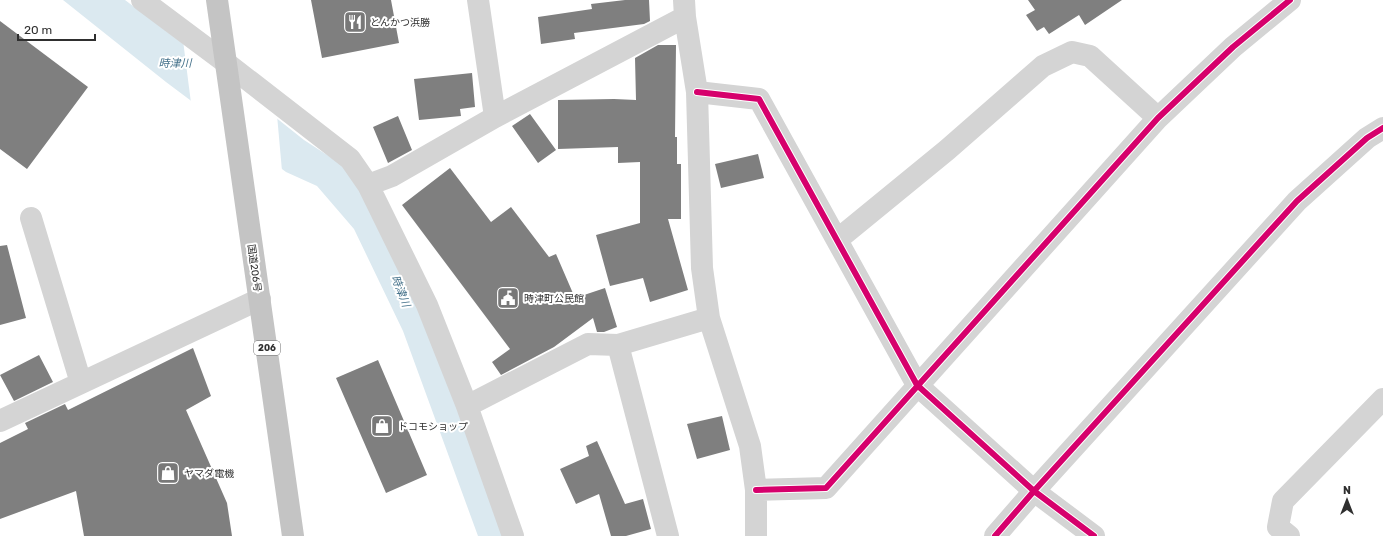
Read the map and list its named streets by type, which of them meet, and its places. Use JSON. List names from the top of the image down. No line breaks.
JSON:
{"streets":{"highway":["国道206号","206"]},"water":["時津川"],"places":{"restaurant":["とんかつ浜勝"],"public building":["時津町公民館"],"shop":["ドコモショップ","ヤマダ電機"]},"scale_bar":"20 m","north":"top"}
